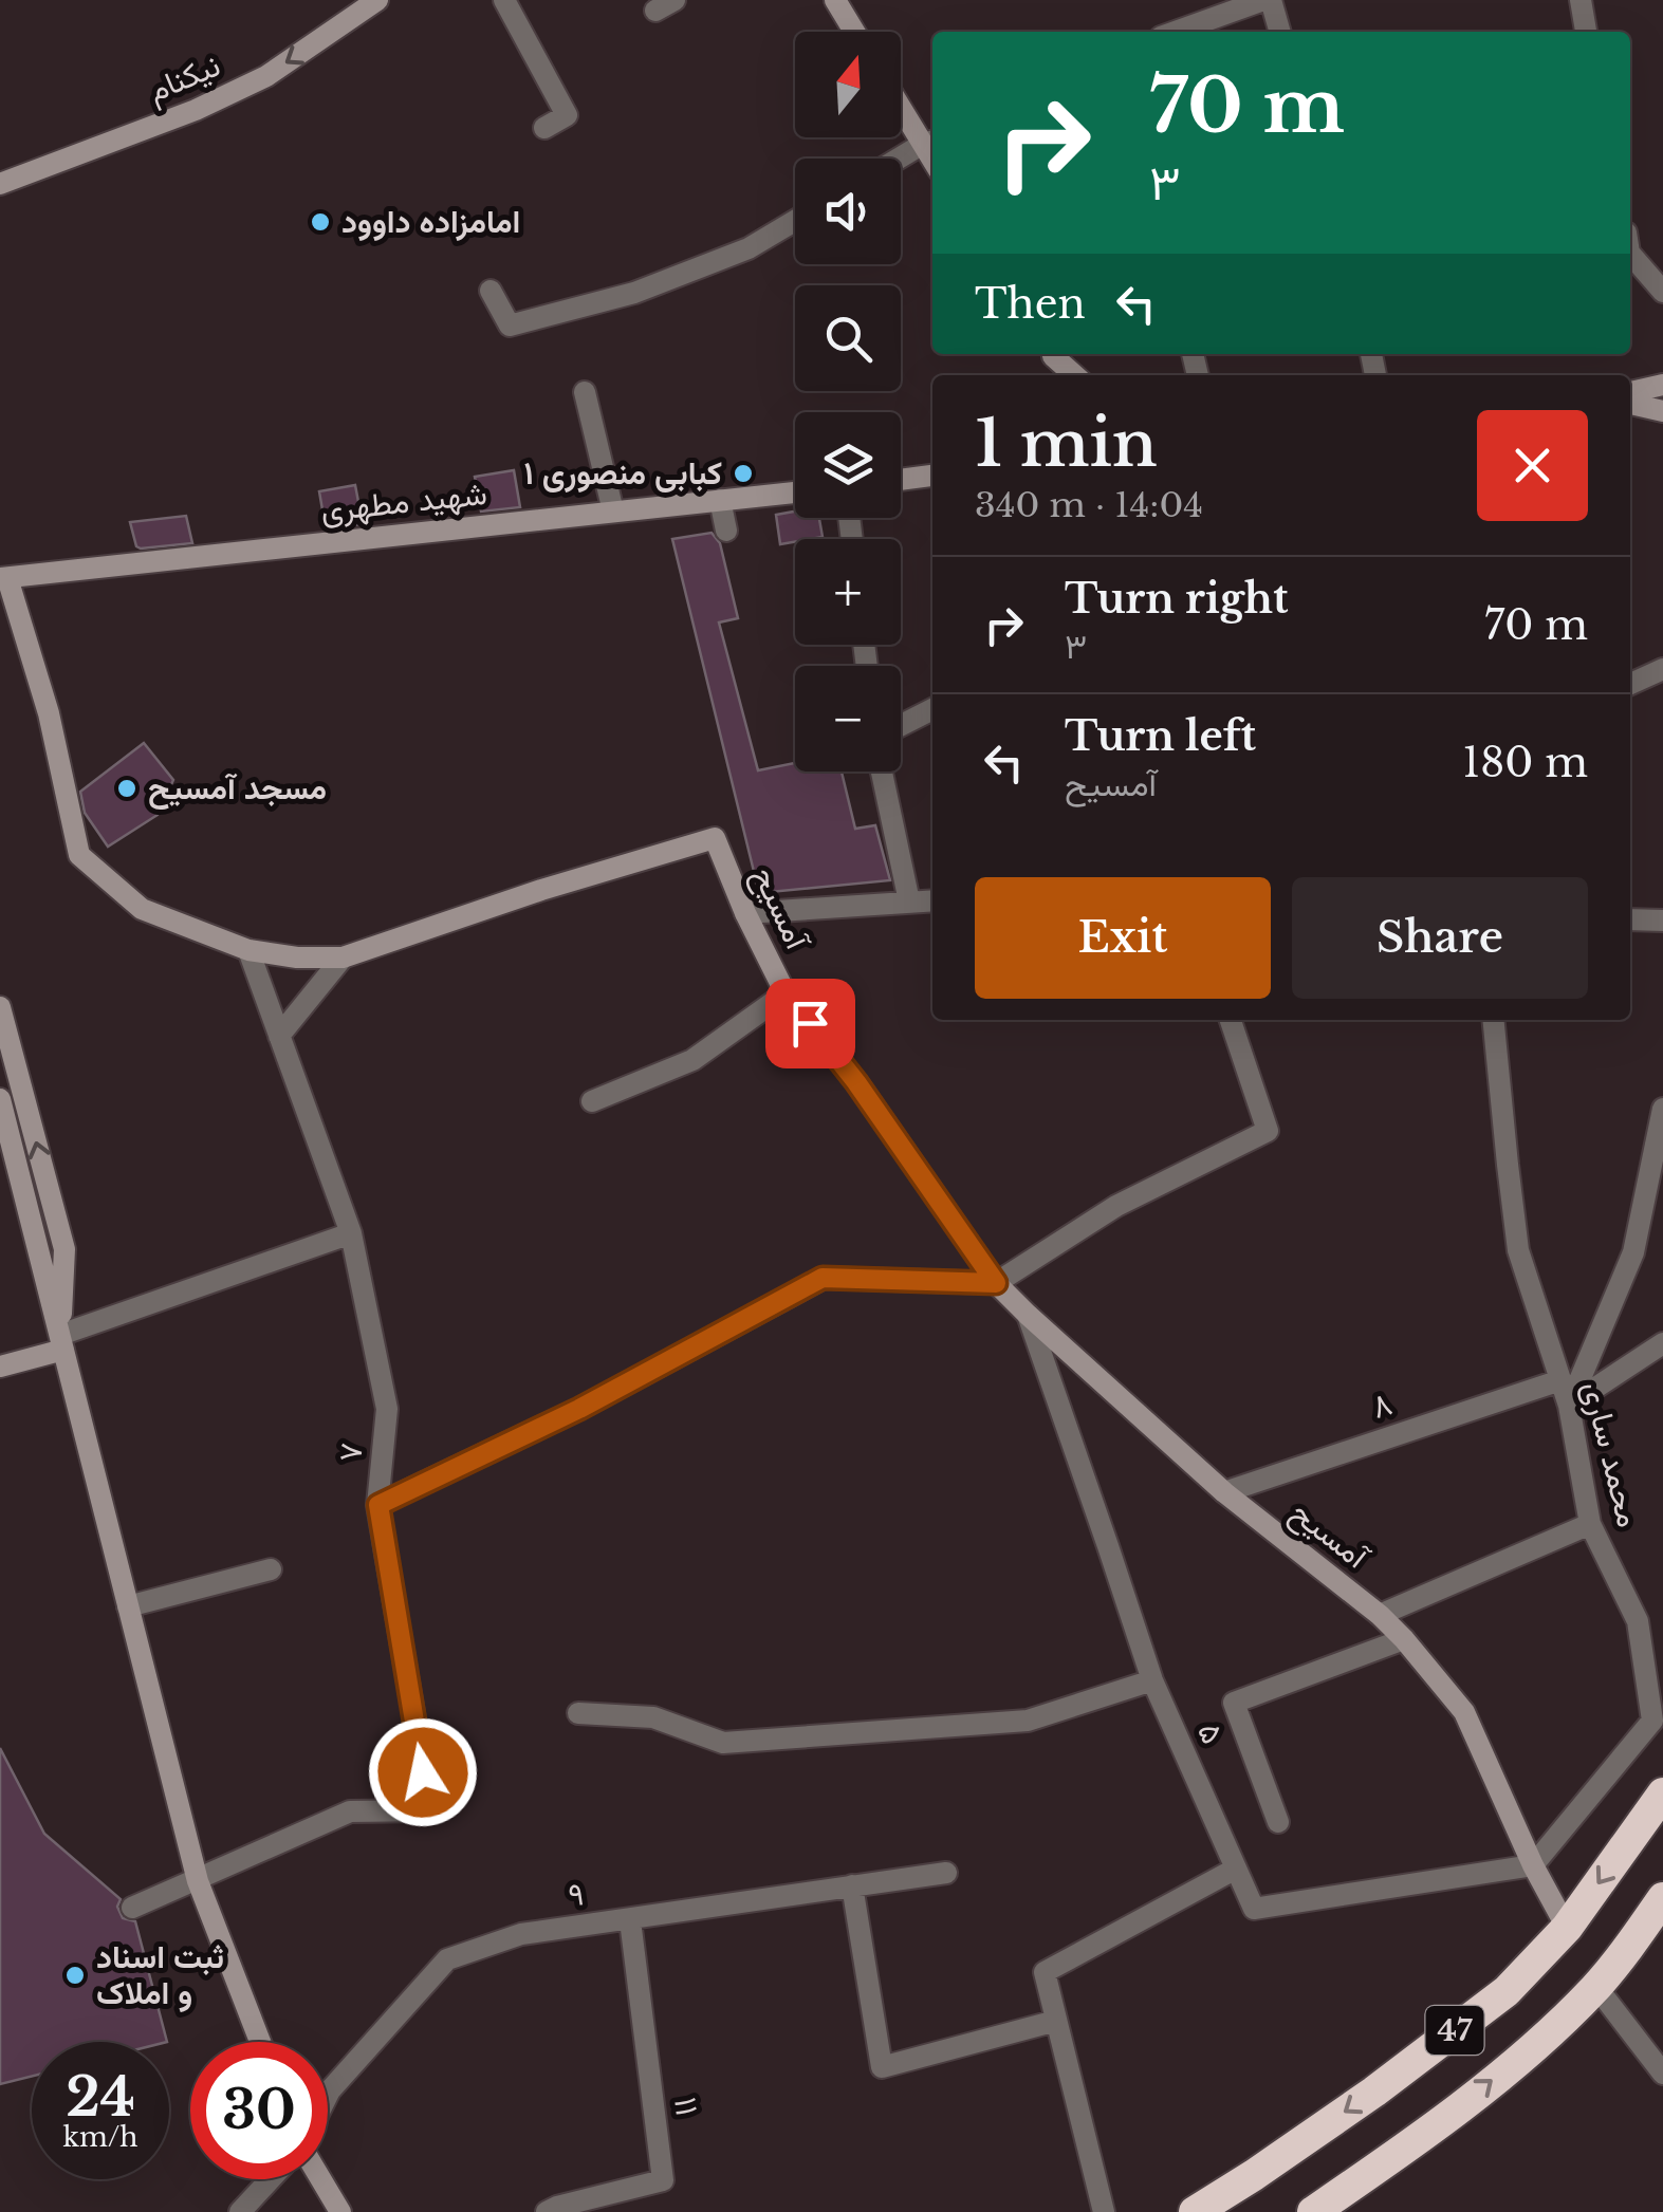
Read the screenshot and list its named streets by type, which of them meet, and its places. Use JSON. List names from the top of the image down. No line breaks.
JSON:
{"streets":{"highway":["47"],"street":["نیکنام","شهید مطهری","آمسیح","۸","۷","محمد ساری","۵","۹","۱۱"]},"crossings":[["شهید مطهری","آمسیح"],["آمسیح","۸"],["آمسیح","۷"],["آمسیح","محمد ساری"],["آمسیح","۵"],["آمسیح","47"],["۸","محمد ساری"],["محمد ساری","۵"],["۹","۱۱"]],"one_way":["نیکنام"],"places":["امامزاده داوود","کبابی منصوری ۱","مسجد آمسیح","ثبت اسناد و املاک"],"north":"top","page":{"map_buttons":["+","−"],"turn":["70 m","۳"],"then":"Then","heading":["1 min","340 m · 14:04"],"list":[{"name":"Turn right","note":"۳","value":"70 m"},{"name":"Turn left","note":"آمسیح","value":"180 m"}],"buttons":["Exit","Share"],"speed":"24 km/h","limit":"30"}}
